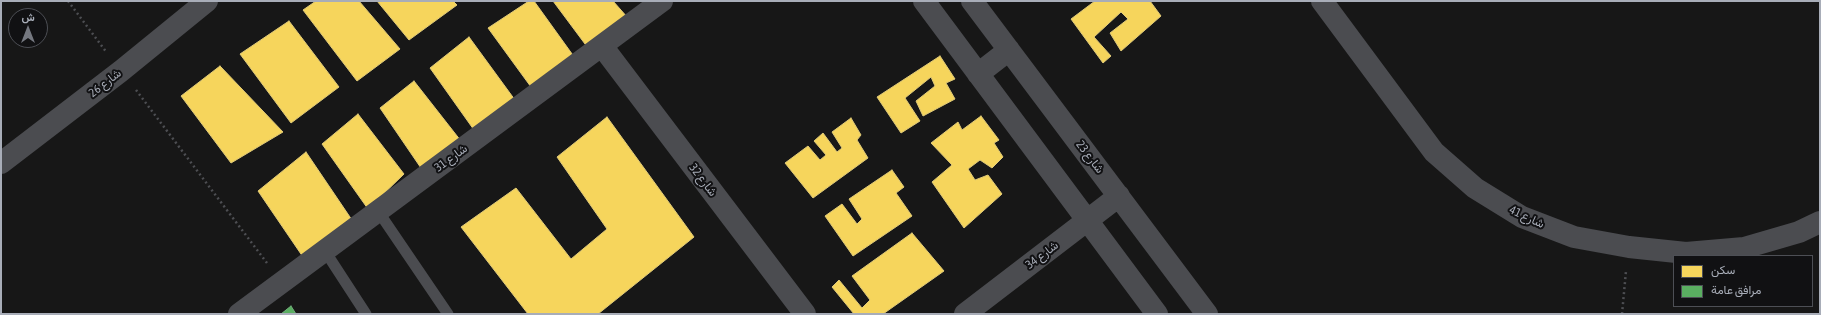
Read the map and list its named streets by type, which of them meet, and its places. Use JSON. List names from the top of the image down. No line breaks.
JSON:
{"streets":{"street":["شارع 26","شارع 23","شارع 31","شارع 32","شارع 41","شارع 34"]},"crossings":[["شارع 23","شارع 34"],["شارع 31","شارع 32"]],"legend":["سكن","مرافق عامة"],"north":"top"}
